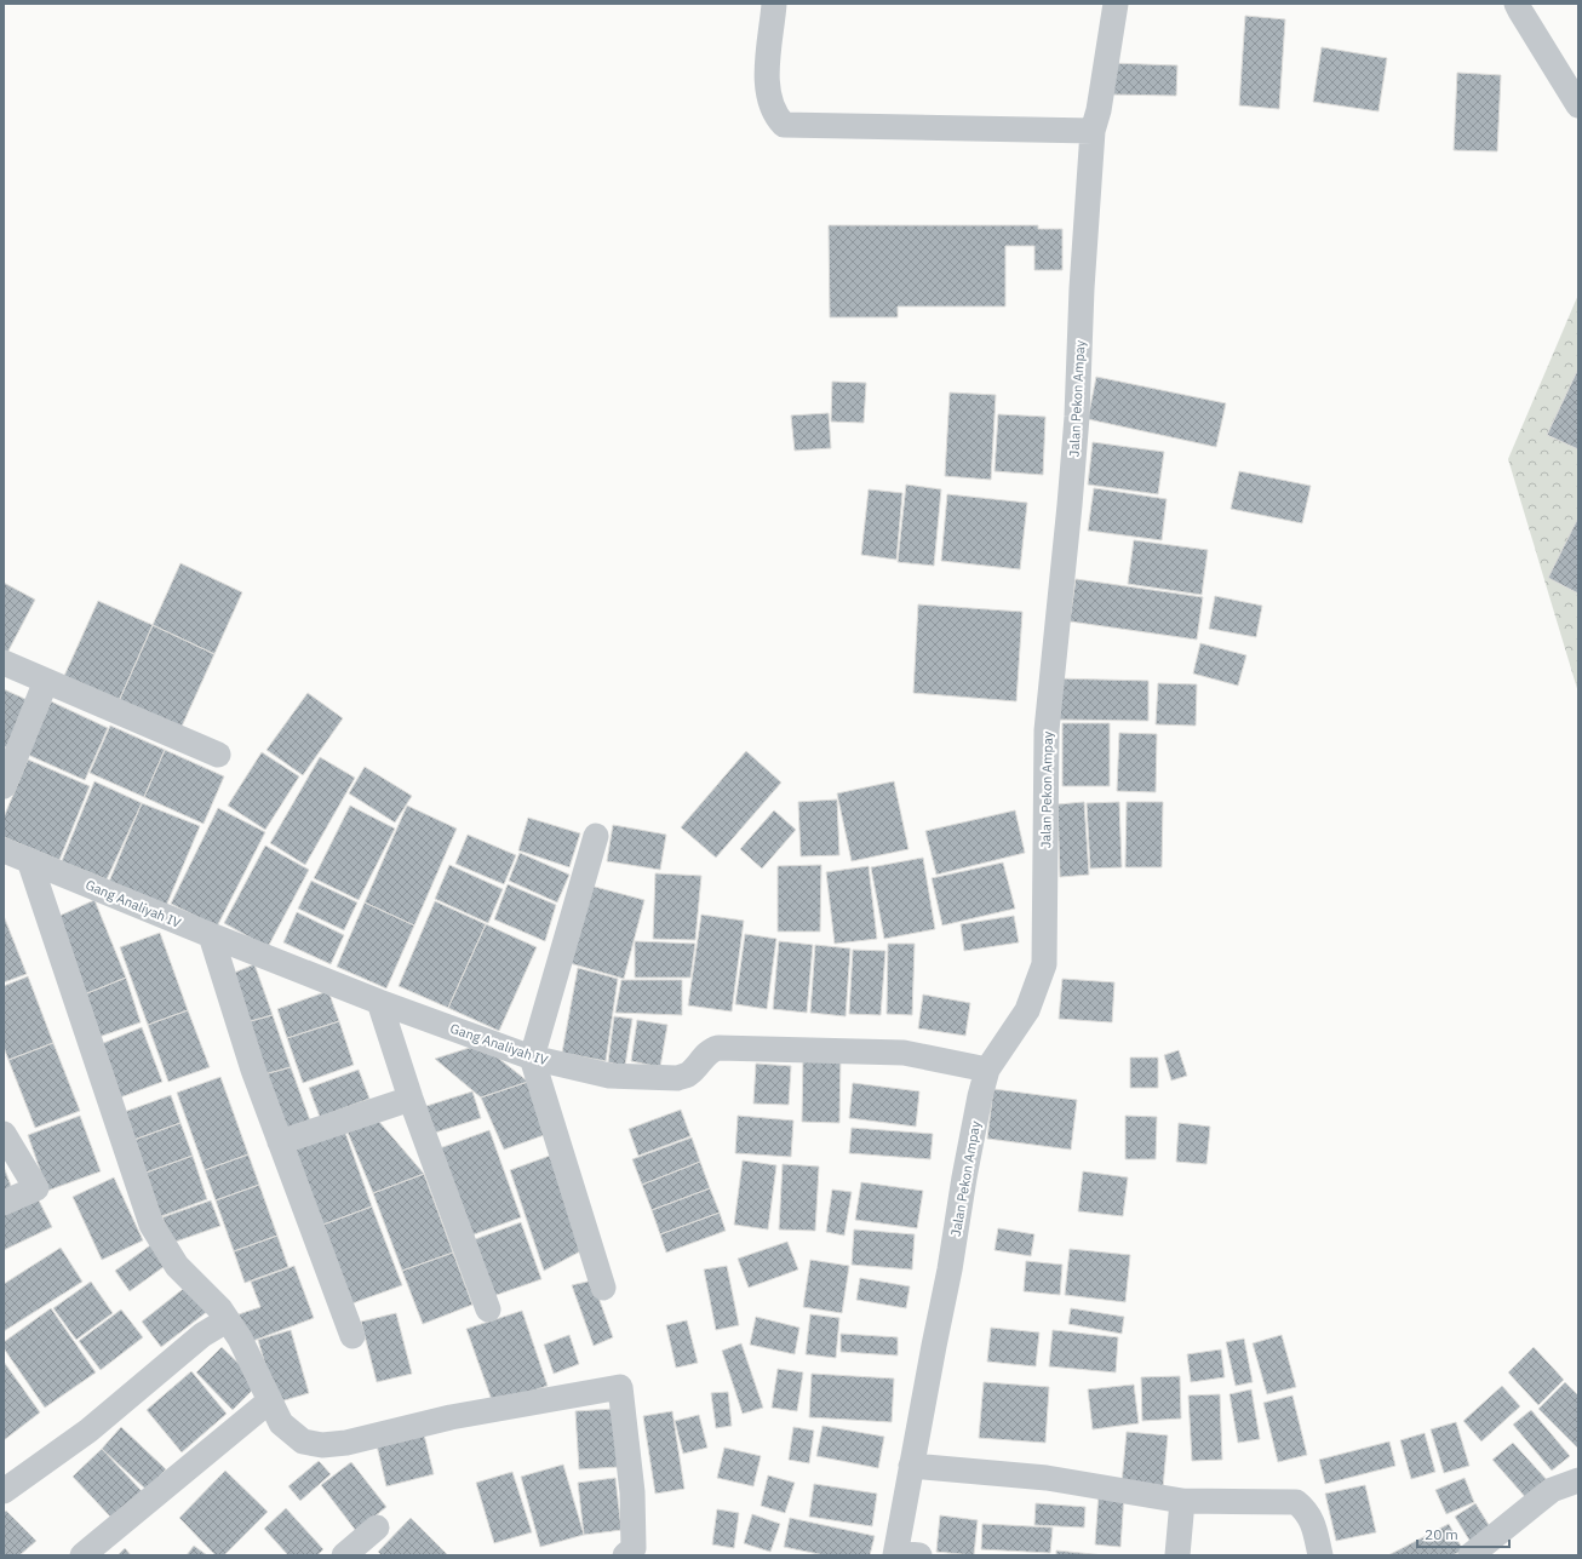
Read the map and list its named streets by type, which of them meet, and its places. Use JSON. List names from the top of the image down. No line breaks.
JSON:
{"streets":{"street":["Jalan Pekon Ampay","Gang Analiyah IV"]},"crossings":[["Jalan Pekon Ampay","Gang Analiyah IV"]],"scale_bar":"20 m"}
